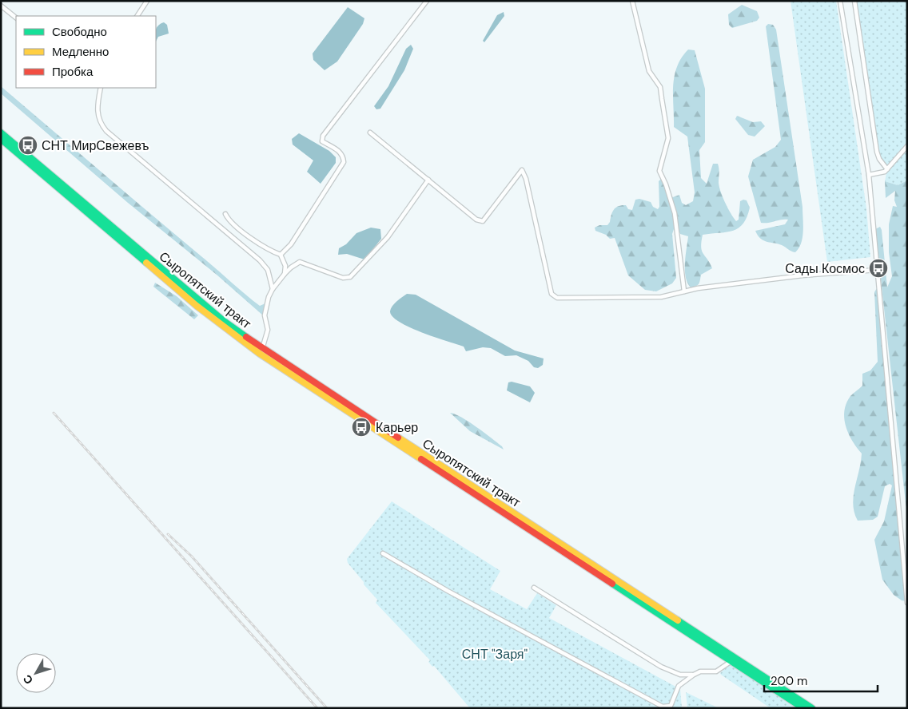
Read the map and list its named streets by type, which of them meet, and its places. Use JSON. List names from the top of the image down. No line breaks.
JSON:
{"streets":{"main road":["Сыропятский тракт"]},"parks":["СНТ \"Заря\""],"places":{"bus stop":["СНТ МирСвежевъ","Сады Космос","Карьер"]},"legend":["Свободно","Медленно","Пробка"],"scale_bar":"200 m","north":"bottom left"}
